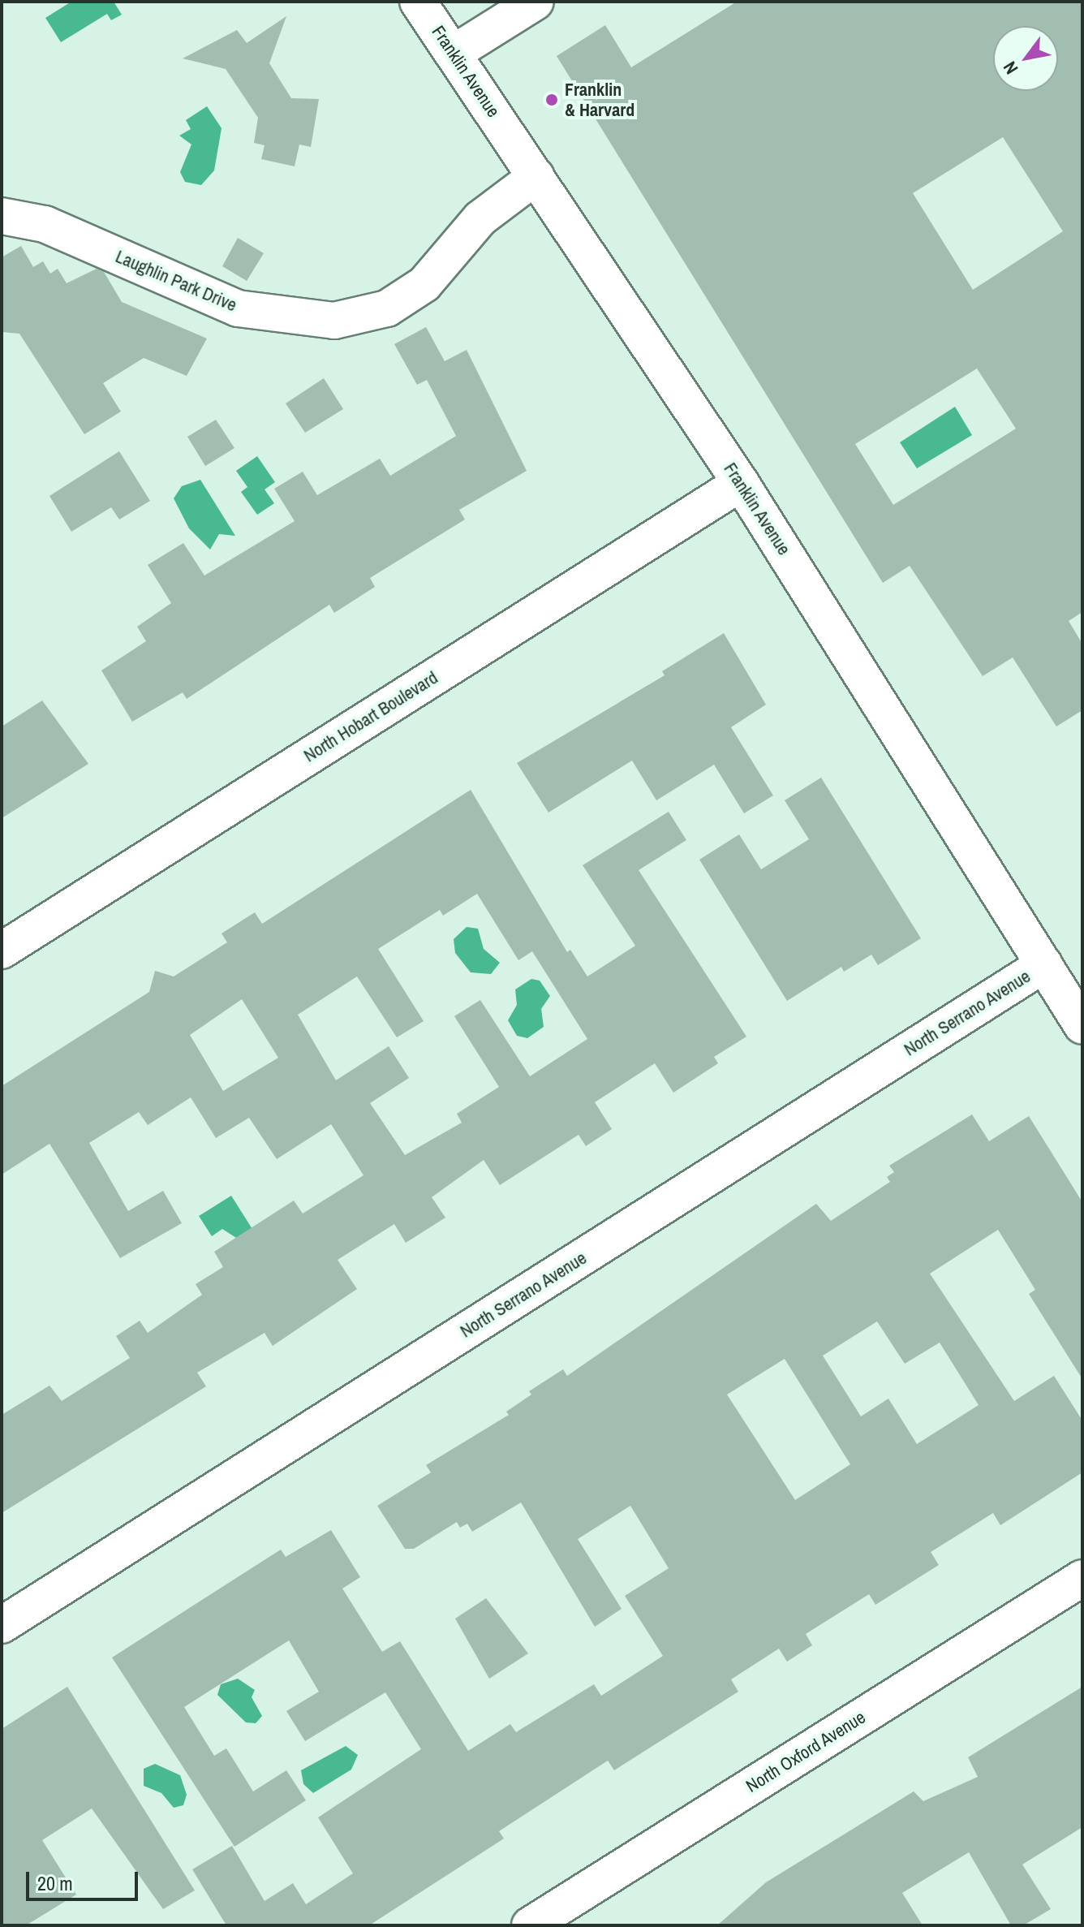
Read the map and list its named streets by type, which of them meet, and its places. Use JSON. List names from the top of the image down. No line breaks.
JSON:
{"streets":{"street":["Franklin Avenue","Laughlin Park Drive","North Hobart Boulevard","North Serrano Avenue","North Oxford Avenue"]},"crossings":[["Franklin Avenue","Laughlin Park Drive"],["Franklin Avenue","North Hobart Boulevard"],["Franklin Avenue","North Serrano Avenue"]],"places":["Franklin & Harvard"],"scale_bar":"20 m","north":"bottom left"}
